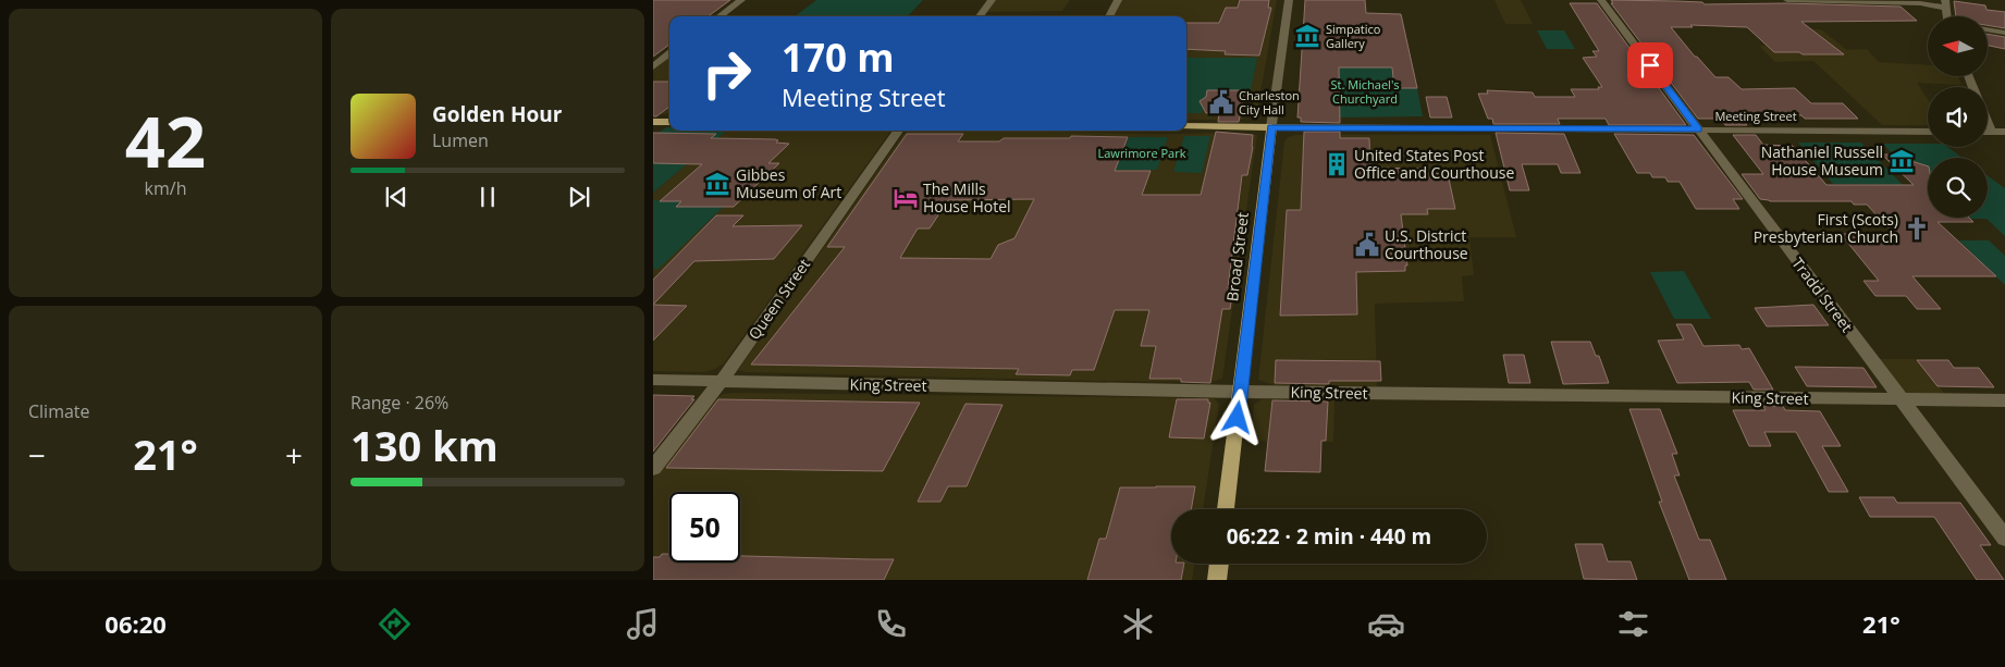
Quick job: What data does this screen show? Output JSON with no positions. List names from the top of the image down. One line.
{"streets":{"main road":["Meeting Street","Broad Street"],"street":["Tradd Street","Queen Street","King Street"]},"crossings":[["Meeting Street","Broad Street"],["Meeting Street","Tradd Street"],["Broad Street","King Street"],["Tradd Street","King Street"],["Queen Street","King Street"]],"parks":["St. Michael's Churchyard","Lawrimore Park"],"places":{"museum":["Simpatico Gallery","Nathaniel Russell House Museum","Gibbes Museum of Art"],"public building":["Charleston City Hall","U.S. District Courthouse"],"building":["United States Post Office and Courthouse"],"hotel":["The Mills House Hotel"],"church":["First (Scots) Presbyterian Church"]},"north":"left","page":{"tile":[["42","km/h"],"Climate",["Range · 26%","130 km"]],"turn":["170 m","Meeting Street"],"song":["Golden Hour","Lumen"],"heat":["−","21°","+"],"limit":"50","trip":"06:22 · 2 min · 440 m","tabs":["06:20","21°"]}}
